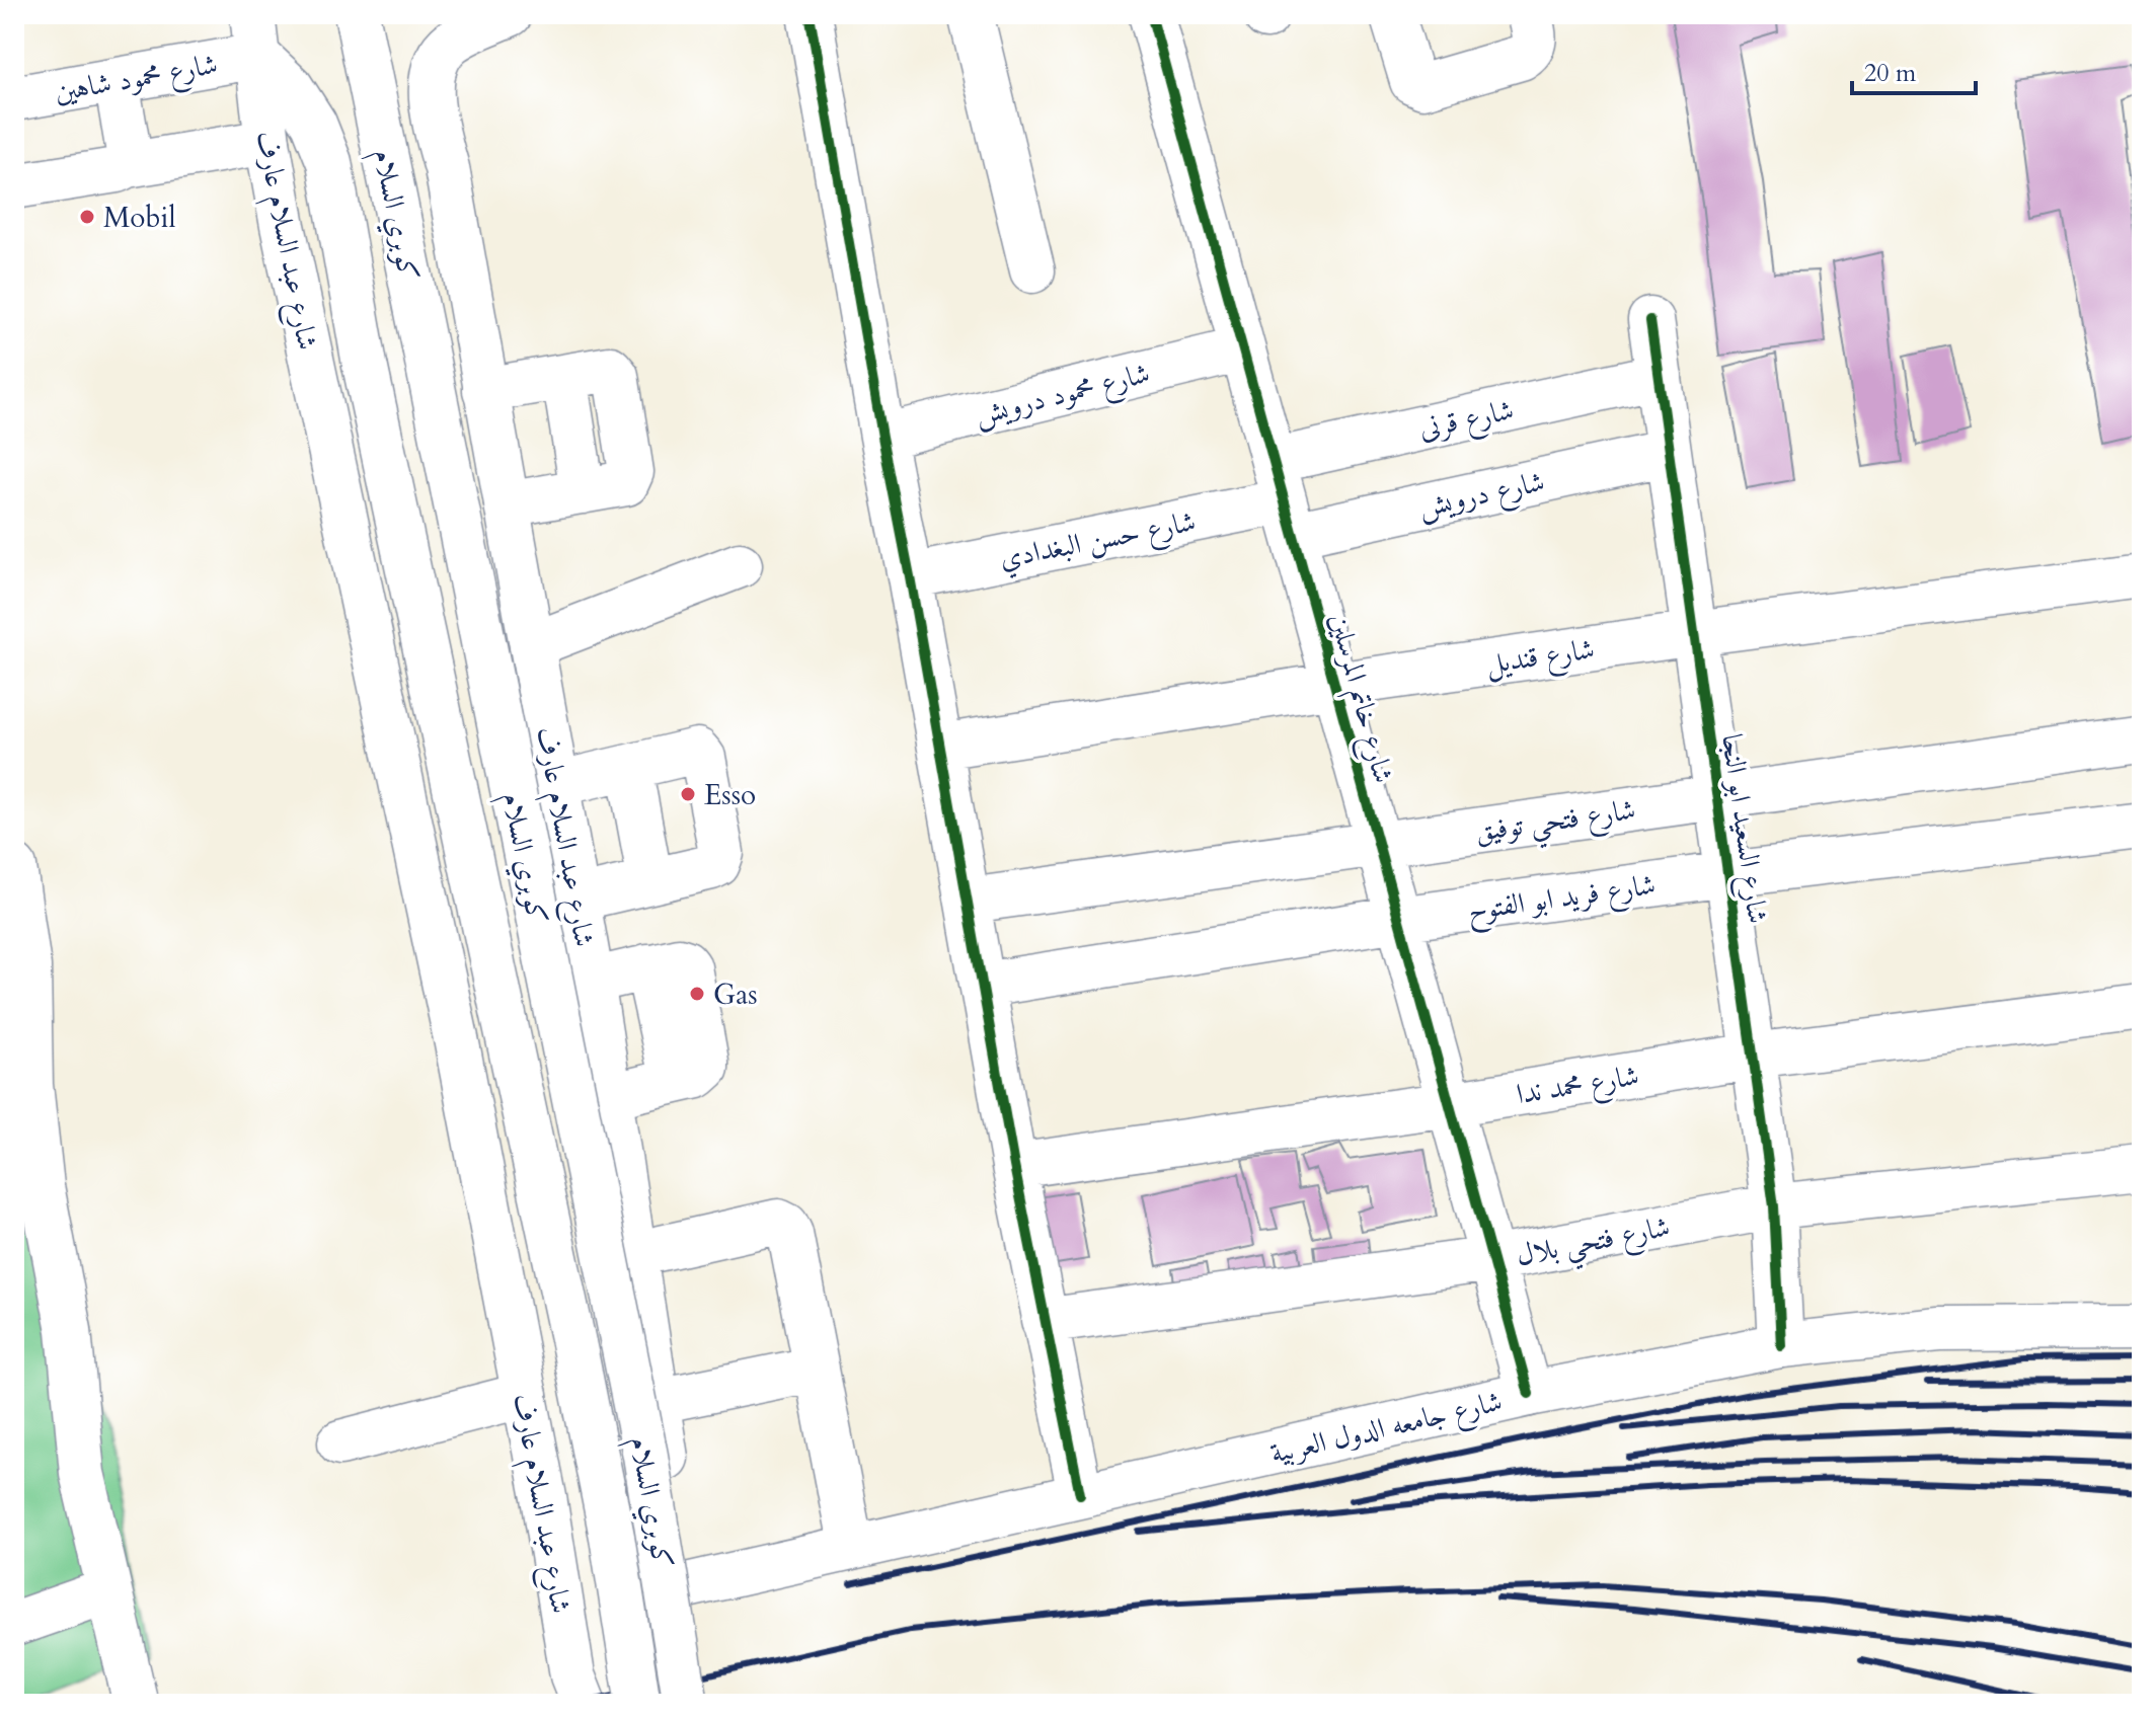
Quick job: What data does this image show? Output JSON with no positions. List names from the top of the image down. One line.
{"streets":{"street":["شارع محمود شاهين","كوبري السلام","شارع عبد السلام عارف","شارع محمود درويش","شارع قرنى","شارع درويش","شارع حسن البغدادي","شارع قنديل","شارع خاتم المرسلين","شارع فتحي توفيق","شارع السعيد ابو النجا","شارع فريد ابو الفتوح","شارع محمد ندا","شارع فتحي بلال","شارع جامعه الدول العربية"]},"crossings":[["شارع محمود شاهين","كوبري السلام"],["شارع محمود شاهين","شارع عبد السلام عارف"],["كوبري السلام","شارع عبد السلام عارف"],["شارع عبد السلام عارف","شارع جامعه الدول العربية"],["شارع محمود درويش","شارع خاتم المرسلين"],["شارع قرنى","شارع درويش"],["شارع قرنى","شارع حسن البغدادي"],["شارع قرنى","شارع خاتم المرسلين"],["شارع قرنى","شارع السعيد ابو النجا"],["شارع درويش","شارع حسن البغدادي"],["شارع درويش","شارع خاتم المرسلين"],["شارع درويش","شارع السعيد ابو النجا"],["شارع حسن البغدادي","شارع خاتم المرسلين"],["شارع قنديل","شارع خاتم المرسلين"],["شارع قنديل","شارع السعيد ابو النجا"],["شارع خاتم المرسلين","شارع فتحي توفيق"],["شارع خاتم المرسلين","شارع فريد ابو الفتوح"],["شارع خاتم المرسلين","شارع محمد ندا"],["شارع خاتم المرسلين","شارع فتحي بلال"],["شارع خاتم المرسلين","شارع جامعه الدول العربية"],["شارع فتحي توفيق","شارع السعيد ابو النجا"],["شارع السعيد ابو النجا","شارع فريد ابو الفتوح"],["شارع السعيد ابو النجا","شارع محمد ندا"],["شارع السعيد ابو النجا","شارع فتحي بلال"],["شارع السعيد ابو النجا","شارع جامعه الدول العربية"]],"places":["Mobil","Esso","Gas"],"scale_bar":"20 m"}
